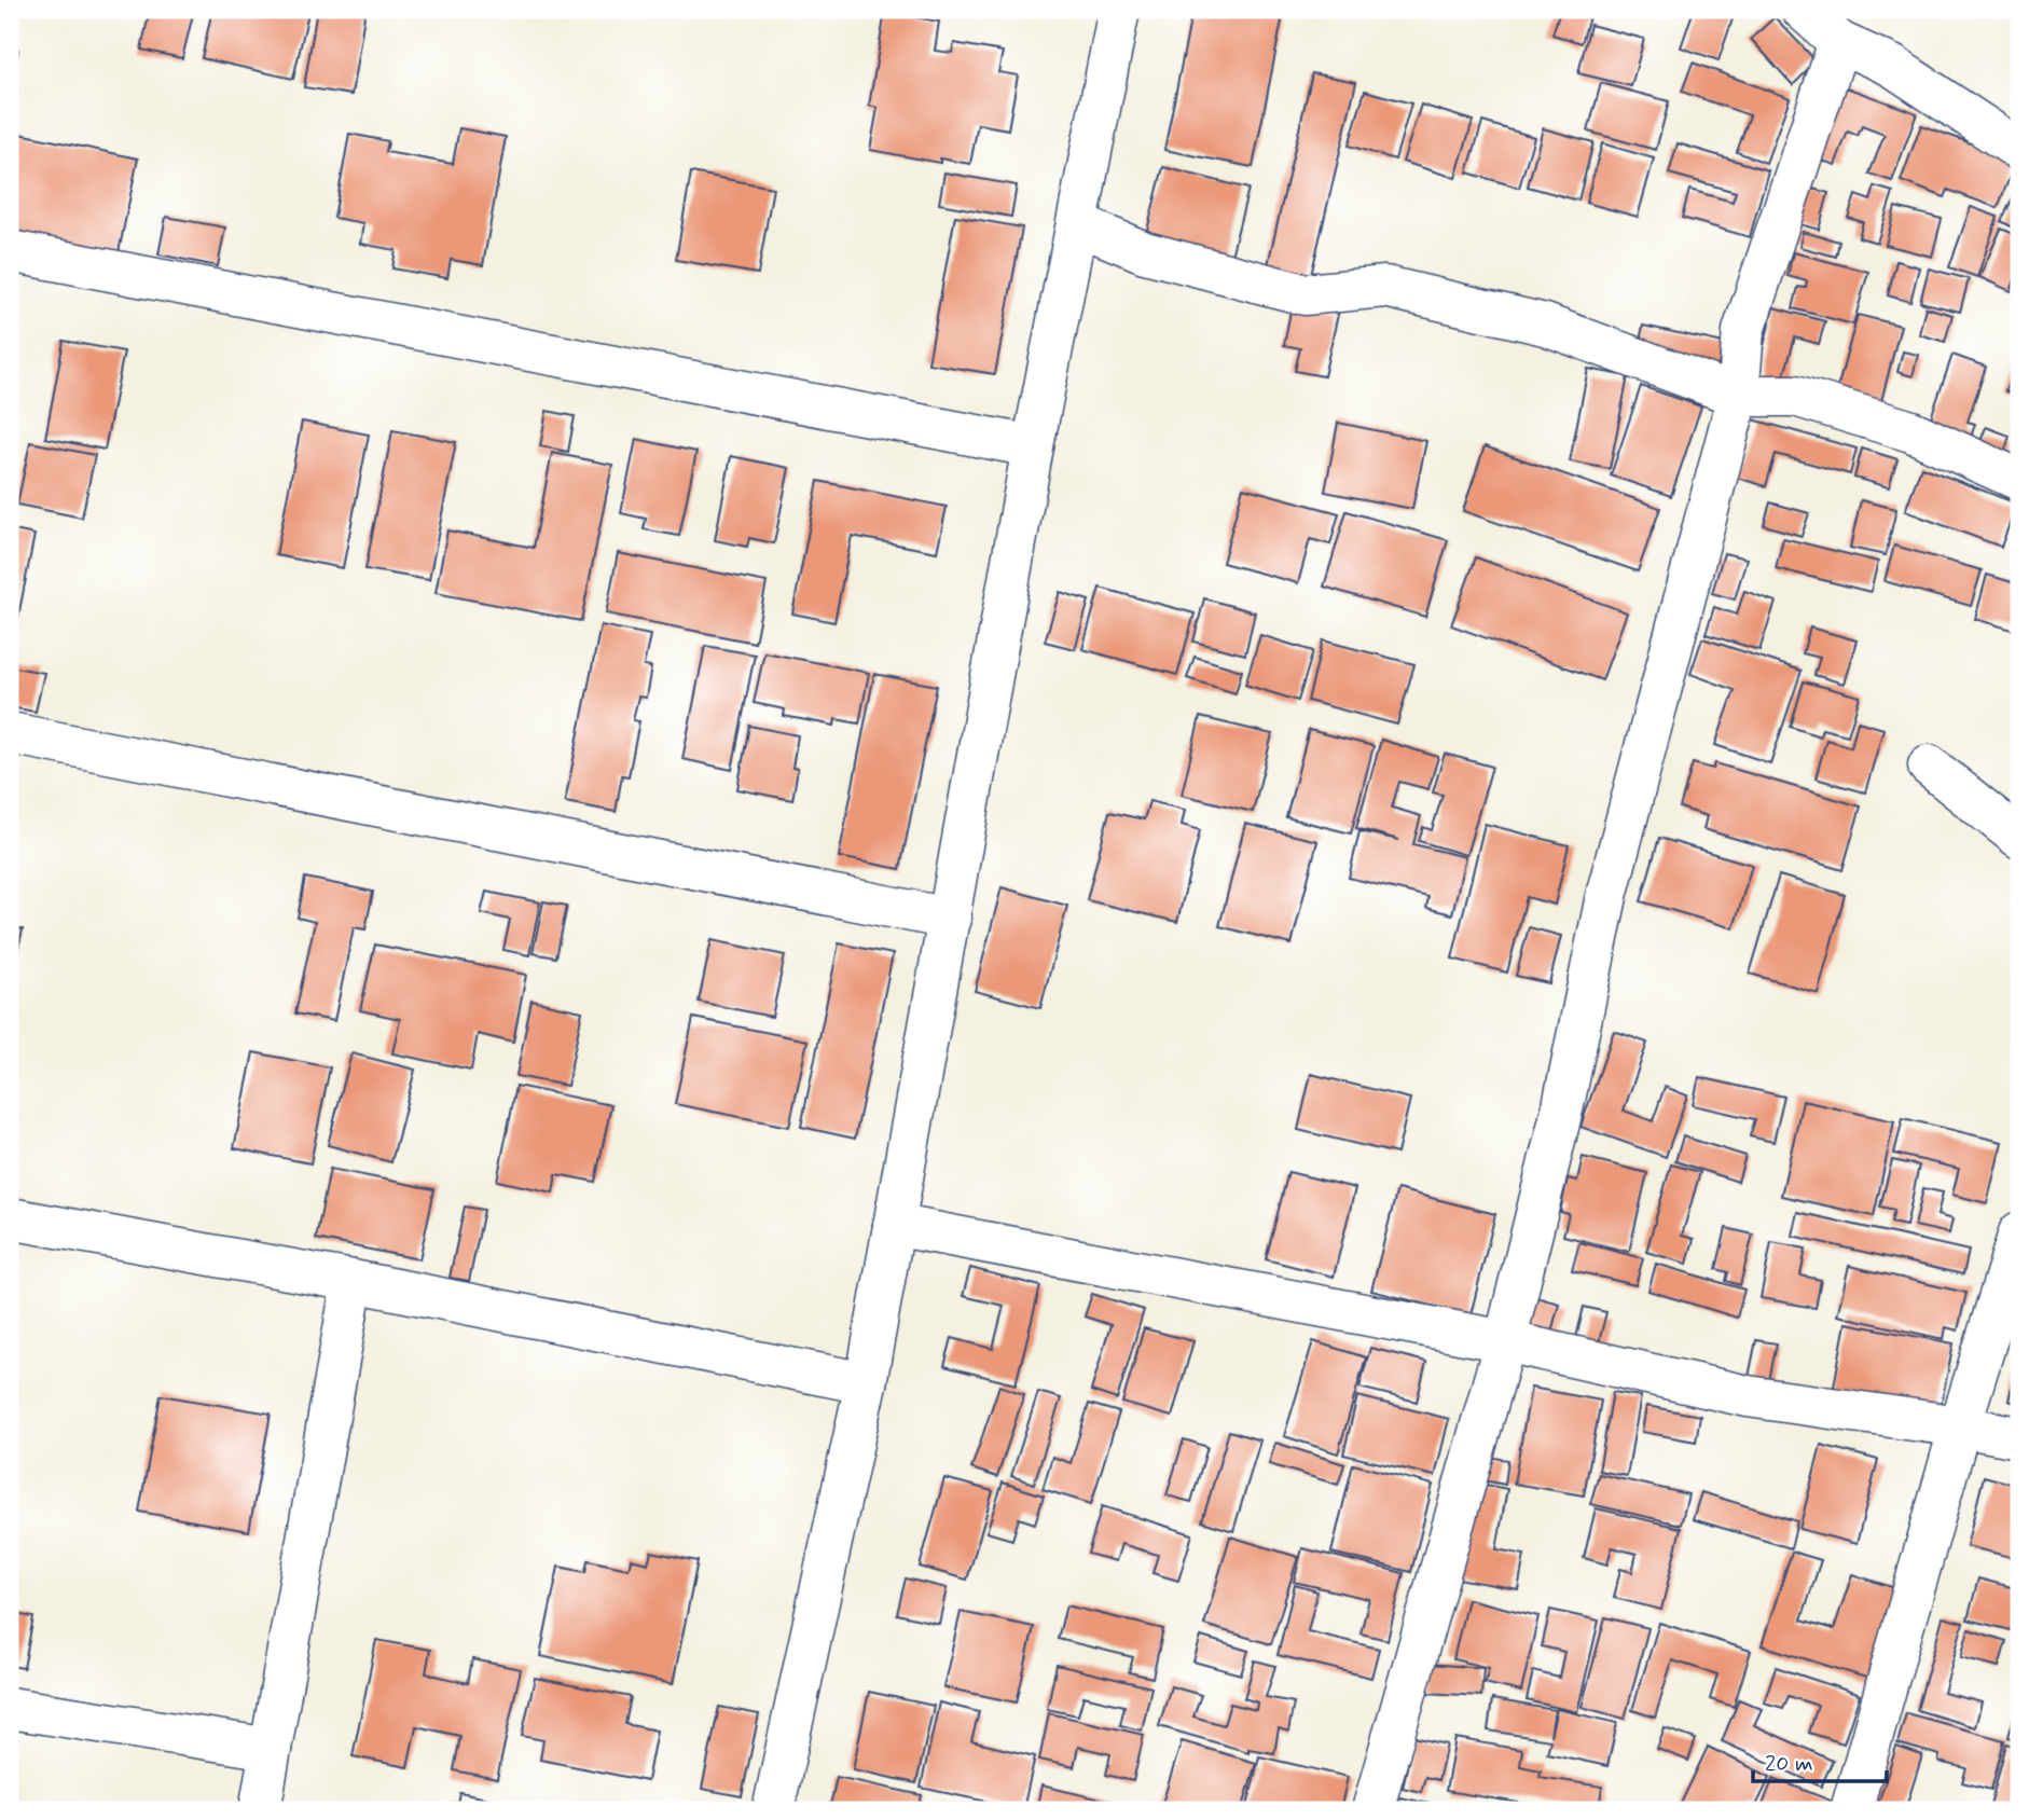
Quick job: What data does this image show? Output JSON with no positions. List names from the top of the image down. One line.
{"scale_bar":"20 m"}
